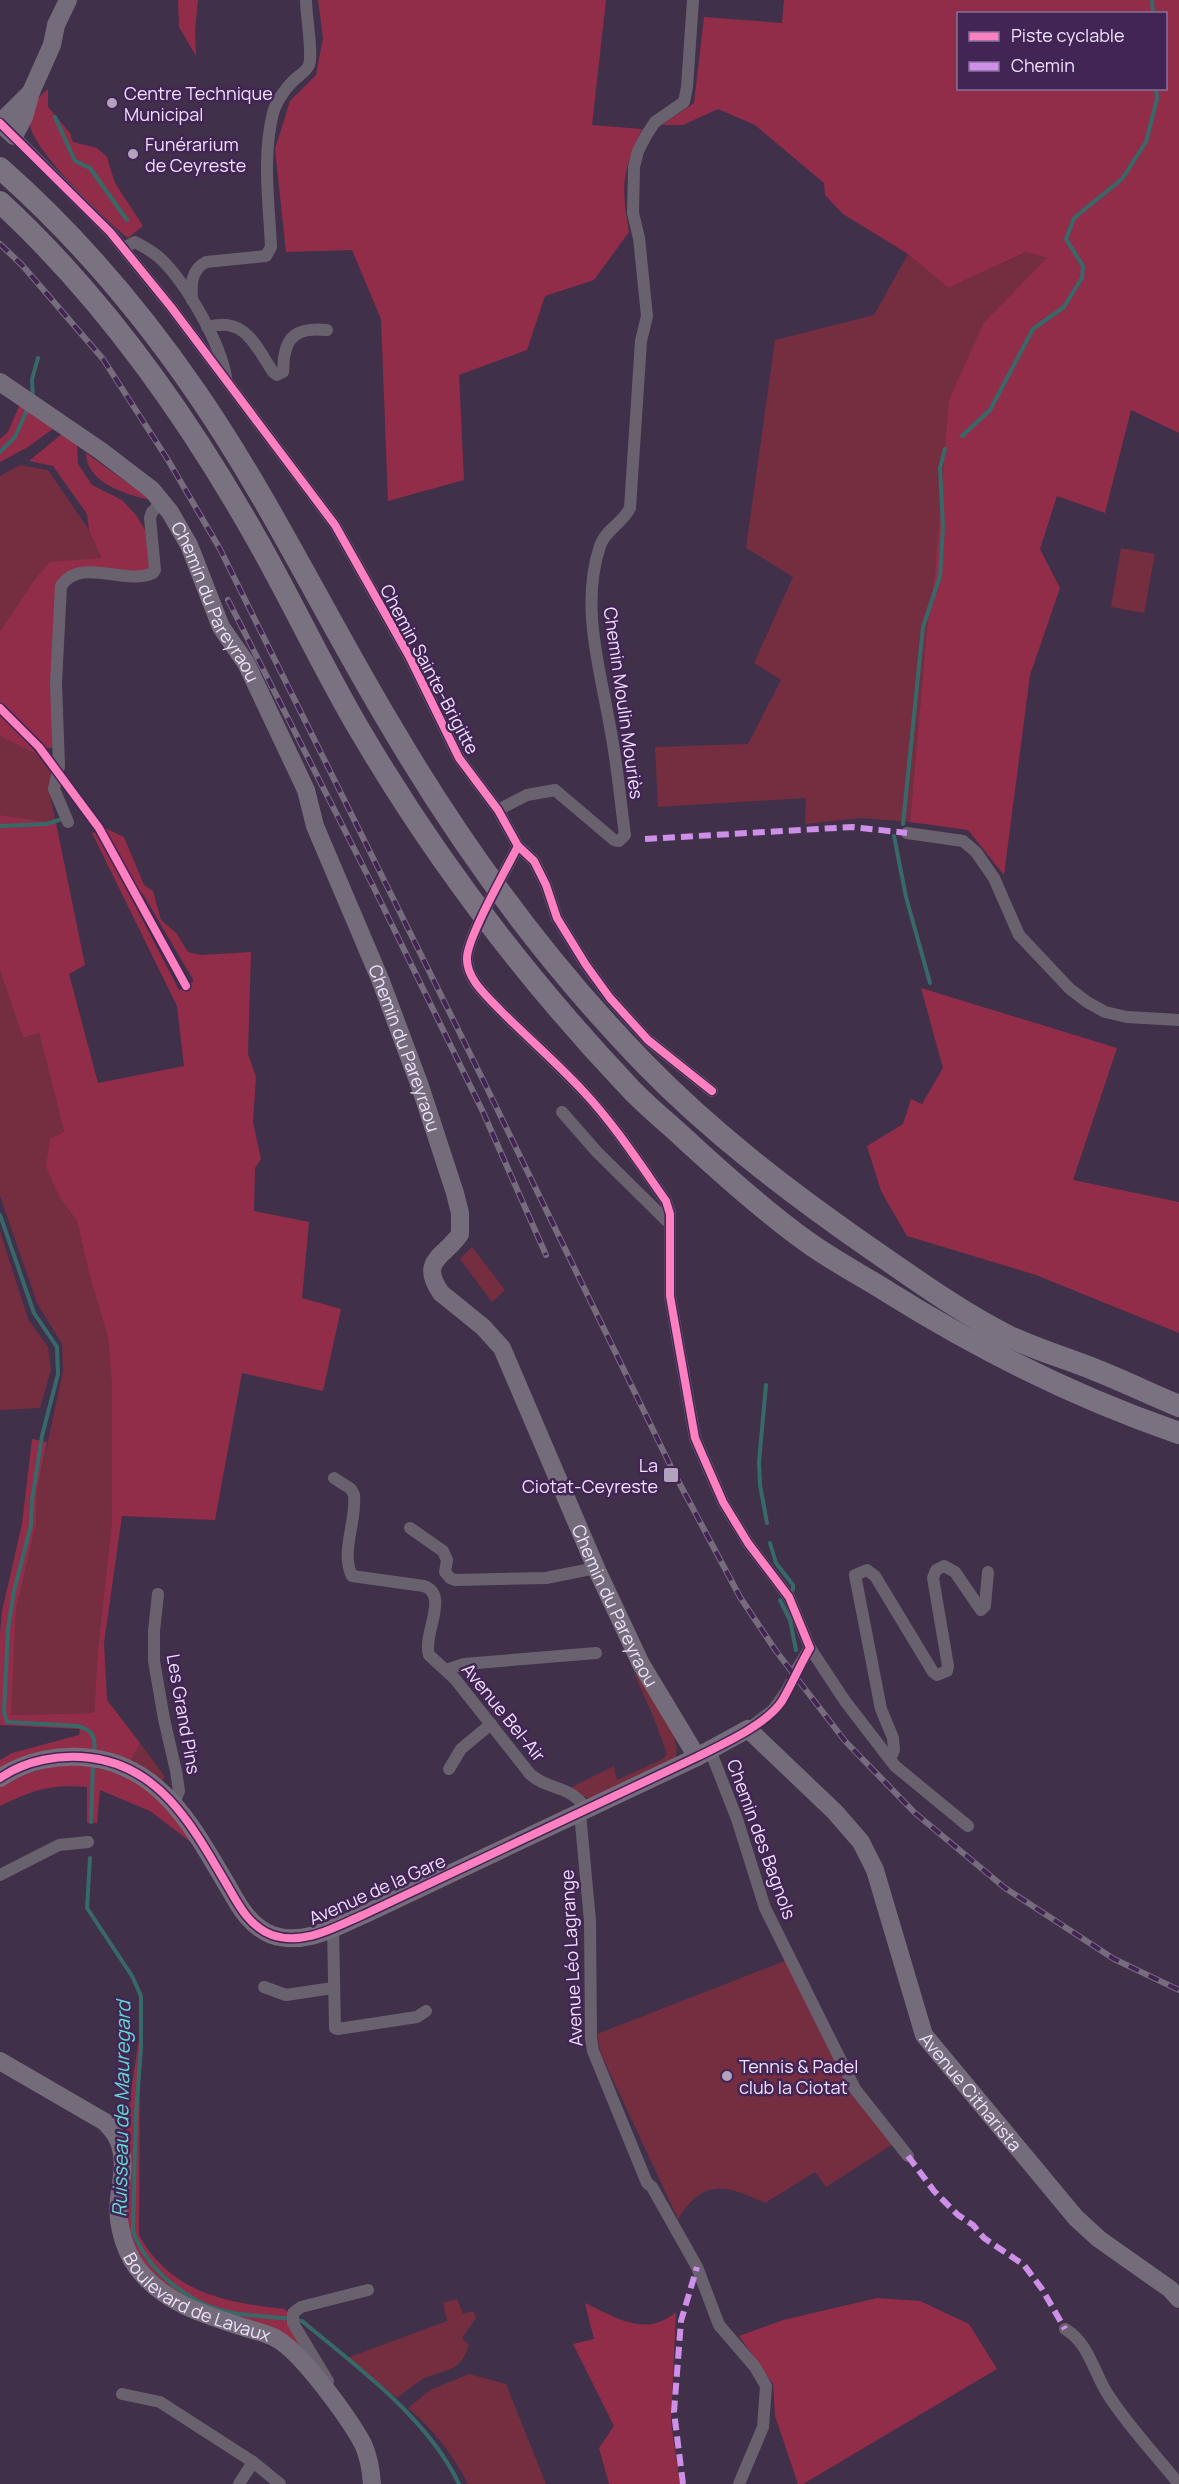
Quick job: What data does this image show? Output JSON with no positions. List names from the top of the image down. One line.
{"streets":{"street":["Chemin du Pareyraou","Chemin Sainte-Brigitte","Chemin Moulin Mouriès","Avenue Bel-Air","Les Grand Pins","Chemin des Bagnols","Avenue de la Gare","Avenue Léo Lagrange","Avenue Citharista","Boulevard de Lavaux"]},"crossings":[["Chemin du Pareyraou","Chemin des Bagnols"],["Chemin du Pareyraou","Avenue de la Gare"],["Chemin Sainte-Brigitte","Chemin Moulin Mouriès"],["Avenue Bel-Air","Avenue de la Gare"],["Avenue Bel-Air","Avenue Léo Lagrange"],["Les Grand Pins","Avenue de la Gare"],["Chemin des Bagnols","Avenue de la Gare"],["Avenue de la Gare","Avenue Léo Lagrange"],["Avenue de la Gare","Avenue Citharista"]],"water":["Ruisseau de Mauregard"],"places":{"other":["Centre Technique Municipal","Funérarium de Ceyreste","Tennis & Padel club la Ciotat"],"transit":["La Ciotat-Ceyreste"]},"legend":["Piste cyclable","Chemin"]}
